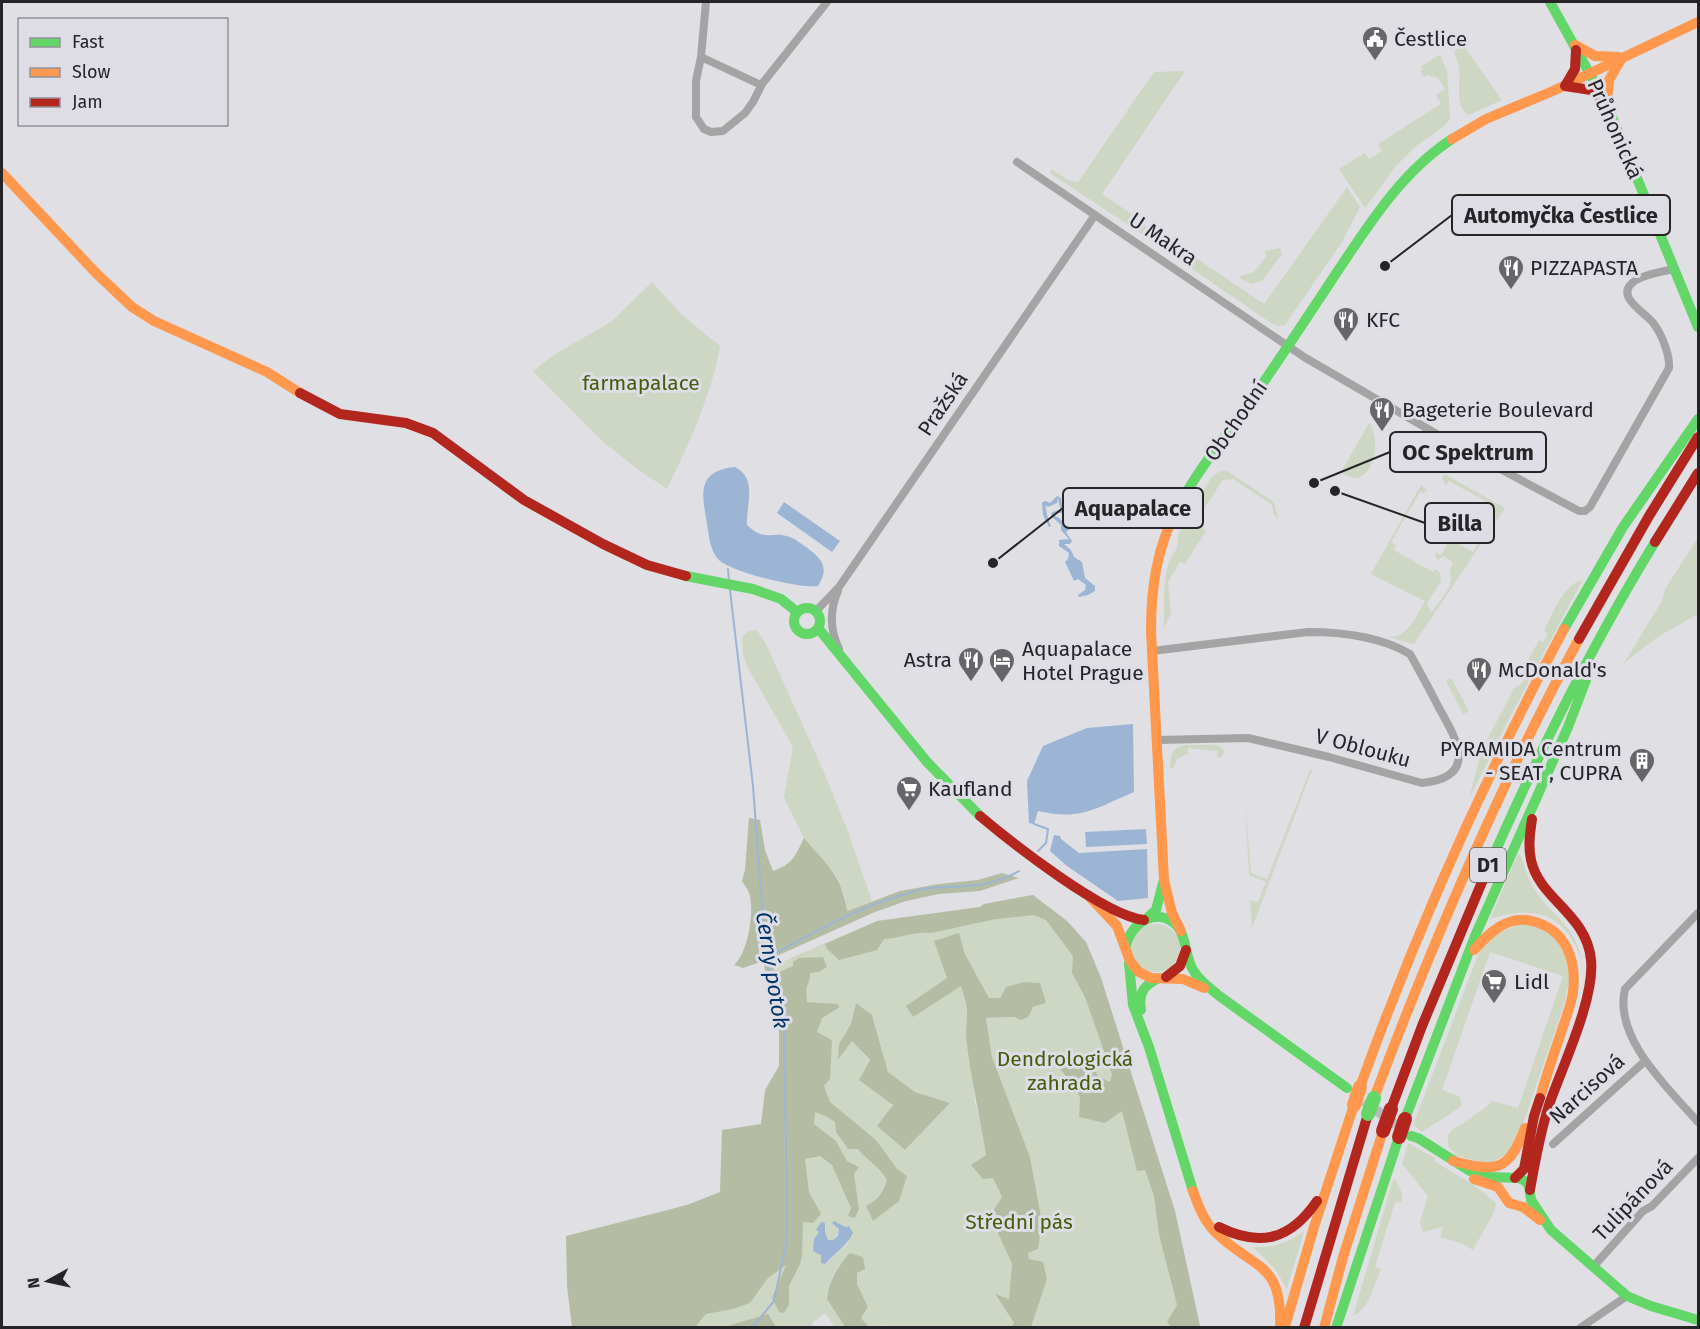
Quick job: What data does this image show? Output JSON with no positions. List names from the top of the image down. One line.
{"streets":{"main road":["Průhonická","Obchodní","D1"],"street":["U Makra","Pražská","V Oblouku","Narcisová","Tulipánová"]},"crossings":[["Průhonická","U Makra"],["Průhonická","Obchodní"],["U Makra","Pražská"],["U Makra","Obchodní"],["Obchodní","V Oblouku"]],"water":["Černý potok"],"parks":["farmapalace","Dendrologická zahrada","Střední pás"],"places":{"public building":["Čestlice"],"other":["Automyčka Čestlice","OC Spektrum","Billa","Aquapalace"],"restaurant":["PIZZAPASTA","KFC","Bageterie Boulevard","Astra","McDonald's"],"hotel":["Aquapalace Hotel Prague"],"building":["PYRAMIDA Centrum - SEAT , CUPRA"],"supermarket":["Kaufland","Lidl"]},"legend":["Fast","Slow","Jam"],"north":"left"}
